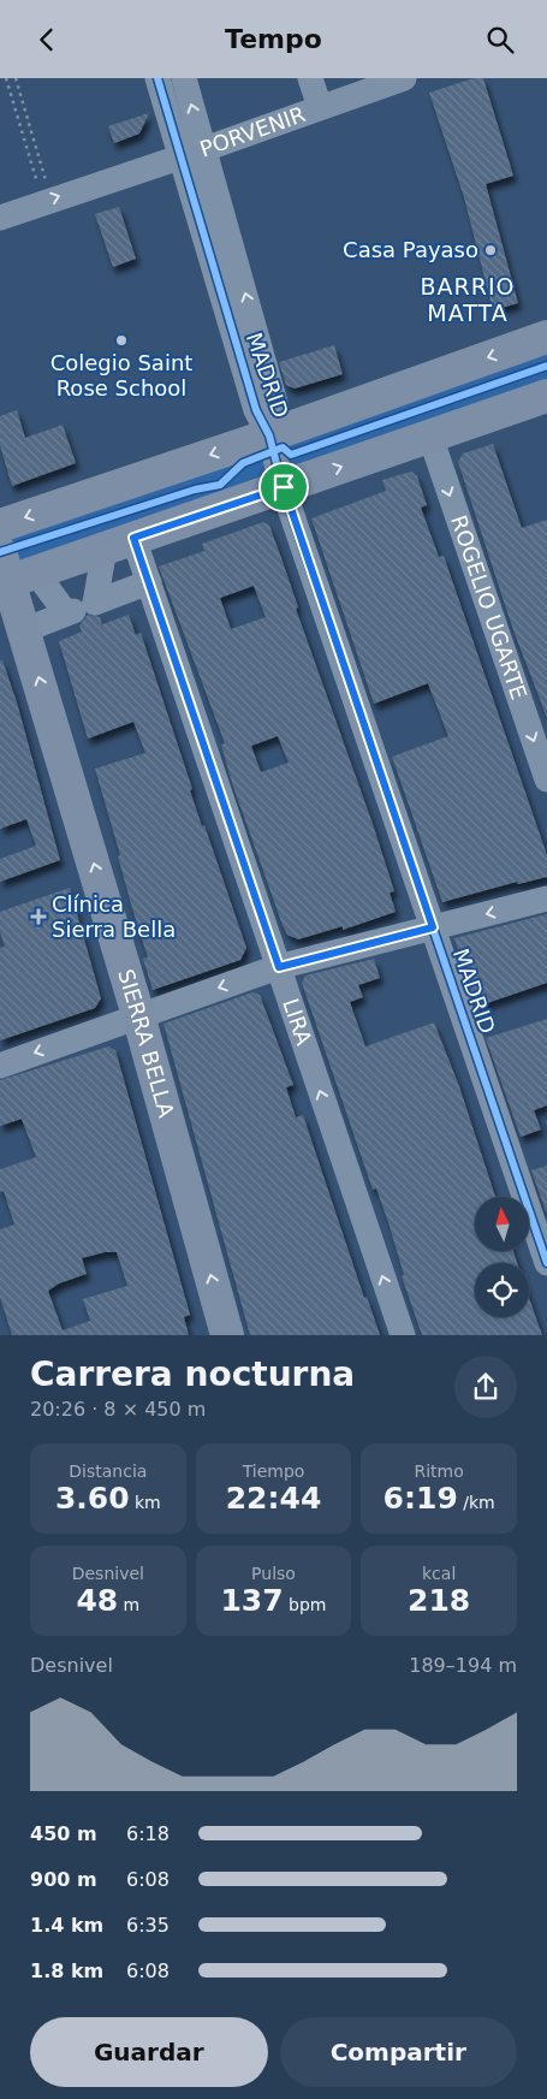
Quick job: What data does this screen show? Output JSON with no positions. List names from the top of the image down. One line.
{"streets":{"main road":["SIERRA BELLA"],"street":["PORVENIR","MADRID","ROGELIO UGARTE","LIRA"]},"crossings":[["PORVENIR","MADRID"]],"one_way":["PORVENIR","ROGELIO UGARTE","LIRA","SIERRA BELLA"],"districts":["BARRIO MATTA"],"places":{"other":["Casa Payaso","Colegio Saint Rose School"],"health":["Clínica Sierra Bella"]},"north":"top","page":{"header":"Tempo","heading":["Carrera nocturna","20:26 · 8 × 450 m"],"stats":[["Distancia","3.60 km"],["Tiempo","22:44"],["Ritmo","6:19 /km"],["Desnivel","48 m"],["Pulso","137 bpm"],["kcal","218"]],"chart":["Desnivel","189–194 m"],"list":[{"name":"450 m","note":"6:18"},{"name":"900 m","note":"6:08"},{"name":"1.4 km","note":"6:35"},{"name":"1.8 km","note":"6:08"}],"buttons":["Guardar","Compartir"]}}
